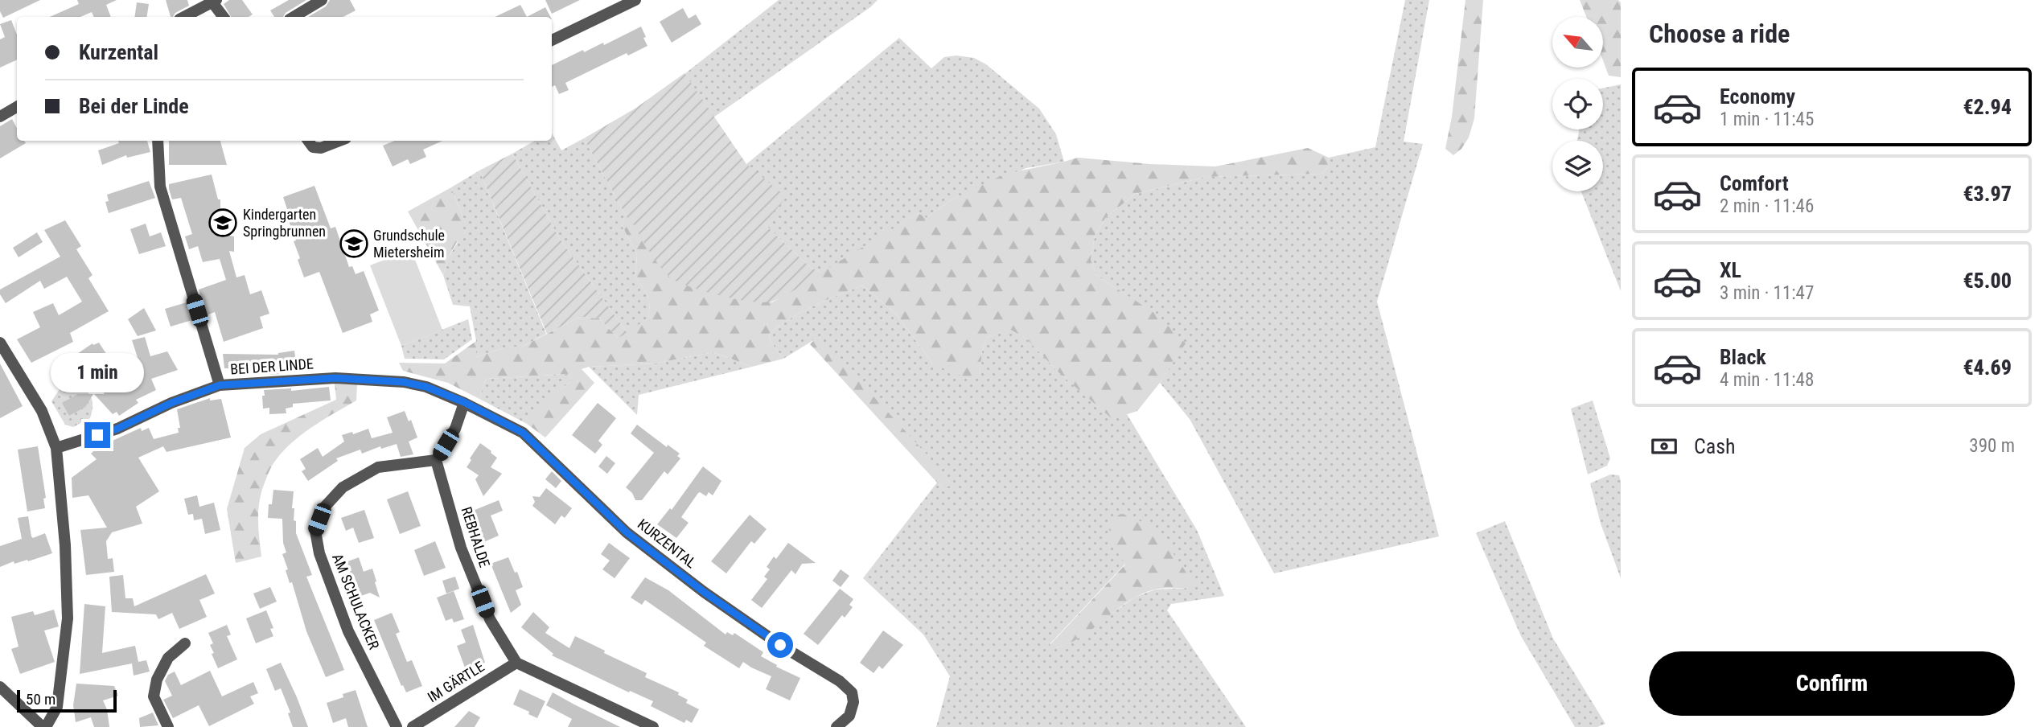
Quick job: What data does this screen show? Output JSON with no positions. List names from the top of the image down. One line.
{"streets":{"street":["BEI DER LINDE","REBHALDE","KURZENTAL","AM SCHULACKER","IM GÄRTLE"]},"crossings":[["BEI DER LINDE","KURZENTAL"],["REBHALDE","AM SCHULACKER"],["REBHALDE","IM GÄRTLE"]],"places":{"school or university":["Kindergarten Springbrunnen","Grundschule Mietersheim"]},"scale_bar":"50 m","north":"top left","page":{"heading":"Choose a ride","banner":["Kurzental","Bei der Linde"],"list":[{"name":"Economy","note":"1 min · 11:45","value":"€2.94"},{"name":"Comfort","note":"2 min · 11:46","value":"€3.97"},{"name":"XL","note":"3 min · 11:47","value":"€5.00"},{"name":"Black","note":"4 min · 11:48","value":"€4.69"}],"bubble":"1 min","pay":["Cash","390 m"],"buttons":"Confirm","scale":"50 m"}}
